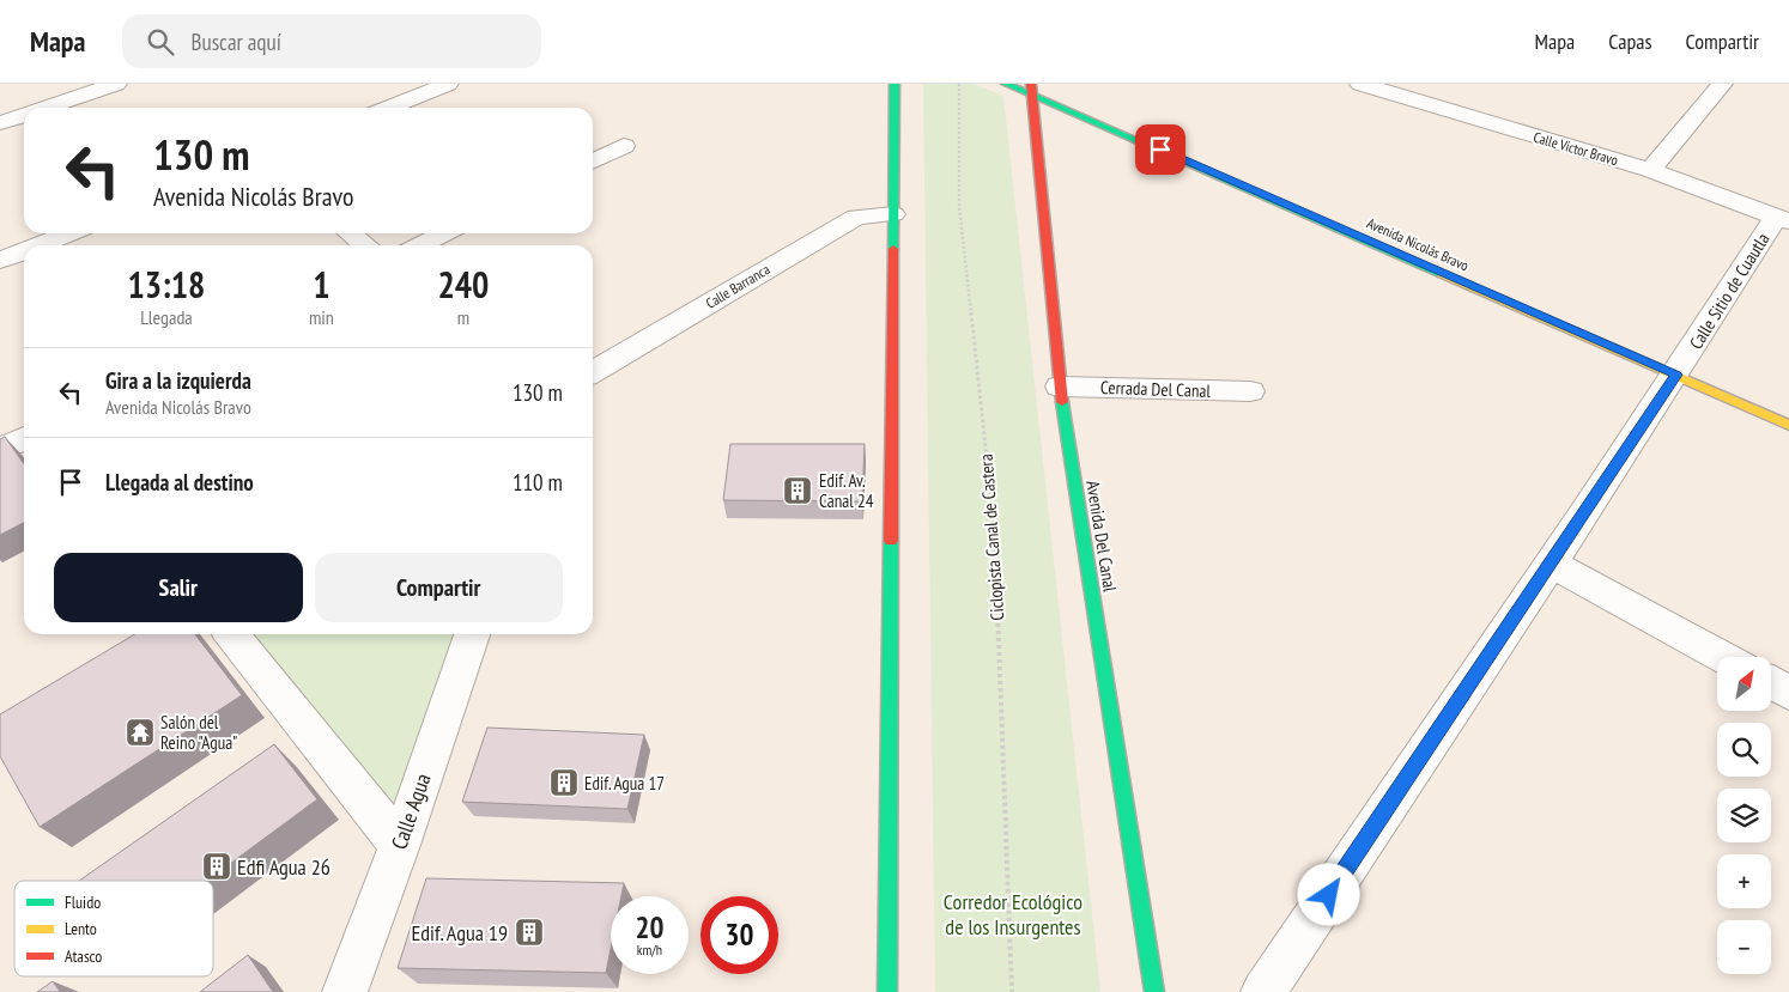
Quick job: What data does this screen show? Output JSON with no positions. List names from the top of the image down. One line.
{"streets":{"main road":["Avenida Nicolás Bravo","Avenida Del Canal"],"street":["Calle Víctor Bravo","Calle Barranca","Calle Sitio de Cuautla","Cerrada Del Canal","Calle Agua"],"path":["Ciclopista Canal de Castera"]},"crossings":[["Calle Víctor Bravo","Calle Sitio de Cuautla"],["Avenida Nicolás Bravo","Calle Sitio de Cuautla"],["Avenida Nicolás Bravo","Avenida Del Canal"],["Cerrada Del Canal","Avenida Del Canal"]],"parks":["Corredor Ecológico de los Insurgentes"],"places":{"building":["Edif. Av. Canal 24","Edif. Agua 17","Edfi Agua 26","Edif. Agua 19"],"temple":["Salón del Reino \"Agua\""]},"legend":["Fluido","Lento","Atasco"],"north":"top right","page":{"header":"Mapa","search":"Buscar aquí","nav":["Mapa","Capas","Compartir"],"turn":["130 m","Avenida Nicolás Bravo"],"eta":["13:18","Llegada","1","min","240","m"],"list":[{"name":"Gira a la izquierda","note":"Avenida Nicolás Bravo","value":"130 m"},{"name":"Llegada al destino","value":"110 m"}],"buttons":["Salir","Compartir"],"map_buttons":["+","−"],"speed":"20 km/h","limit":"30"}}
